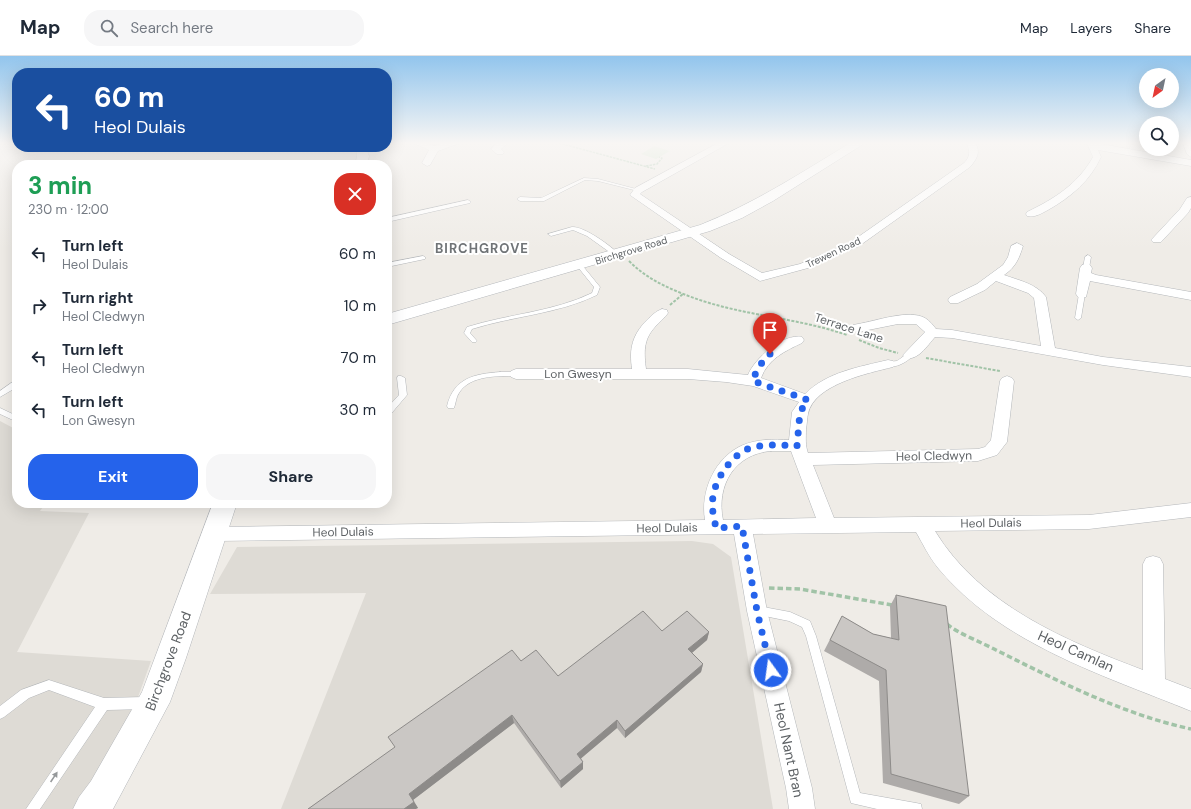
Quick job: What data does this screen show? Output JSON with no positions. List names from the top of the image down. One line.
{"streets":{"main road":["Birchgrove Road"],"street":["Trewen Road","Lon Gwesyn","Heol Cledwyn","Heol Dulais","Heol Camlan","Heol Nant Bran"],"path":["Terrace Lane"]},"crossings":[["Birchgrove Road","Trewen Road"],["Birchgrove Road","Terrace Lane"],["Birchgrove Road","Heol Dulais"],["Terrace Lane","Heol Cledwyn"],["Heol Cledwyn","Heol Dulais"],["Heol Dulais","Heol Camlan"],["Heol Dulais","Heol Nant Bran"]],"districts":["BIRCHGROVE"],"north":"bottom left","page":{"header":"Map","search":"Search here","nav":["Map","Layers","Share"],"turn":["60 m","Heol Dulais"],"heading":["3 min","230 m · 12:00"],"list":[{"name":"Turn left","note":"Heol Dulais","value":"60 m"},{"name":"Turn right","note":"Heol Cledwyn","value":"10 m"},{"name":"Turn left","note":"Heol Cledwyn","value":"70 m"},{"name":"Turn left","note":"Lon Gwesyn","value":"30 m"}],"buttons":["Exit","Share"]}}
